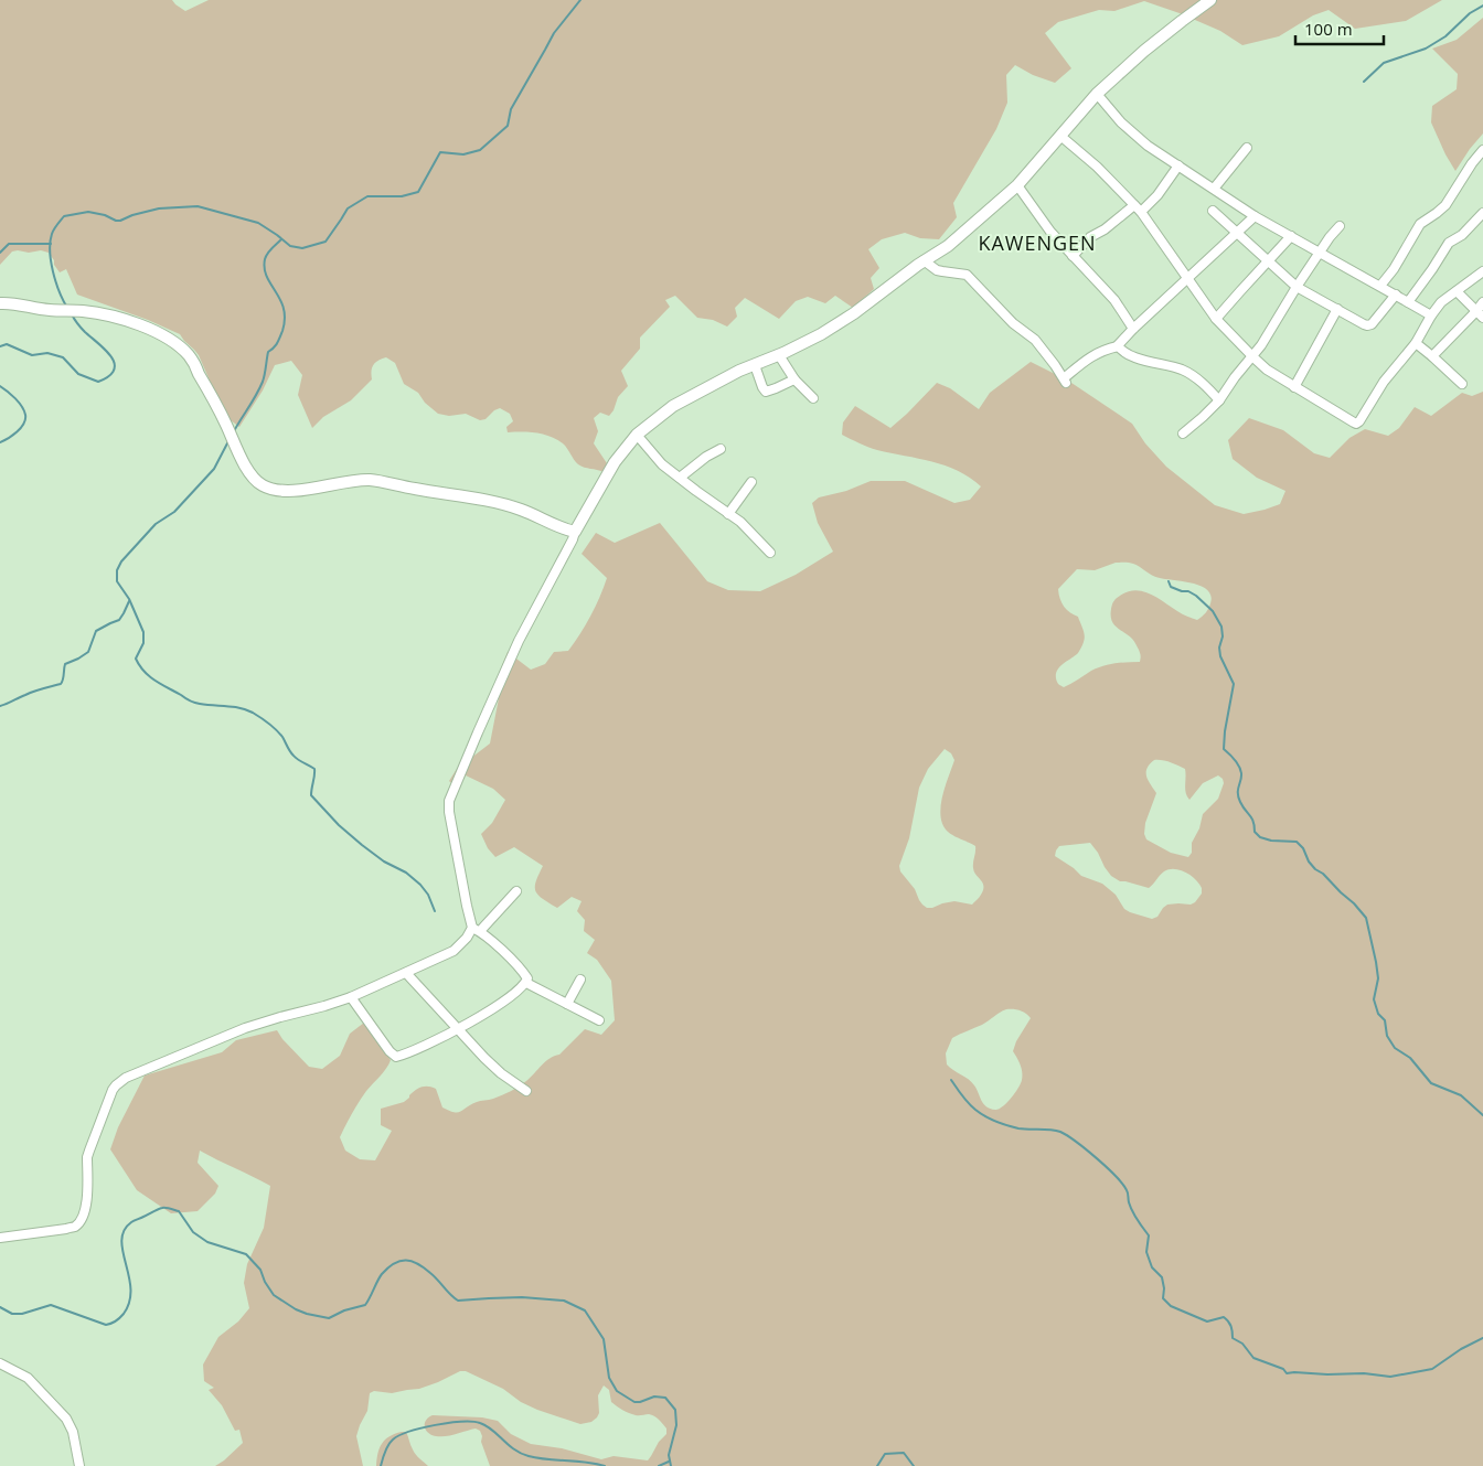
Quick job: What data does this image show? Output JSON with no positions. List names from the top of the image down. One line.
{"districts":["KAWENGEN"],"scale_bar":"100 m"}
